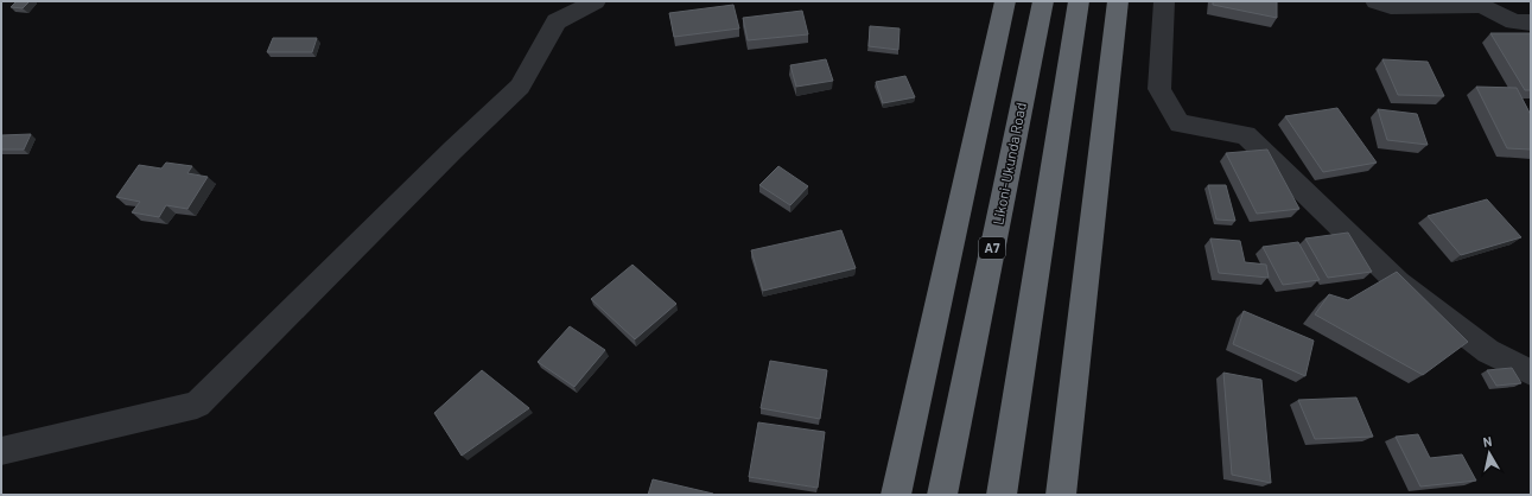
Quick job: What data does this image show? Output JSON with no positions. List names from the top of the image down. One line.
{"streets":{"highway":["Likoni-Ukunda Road","A7"]},"north":"top"}
